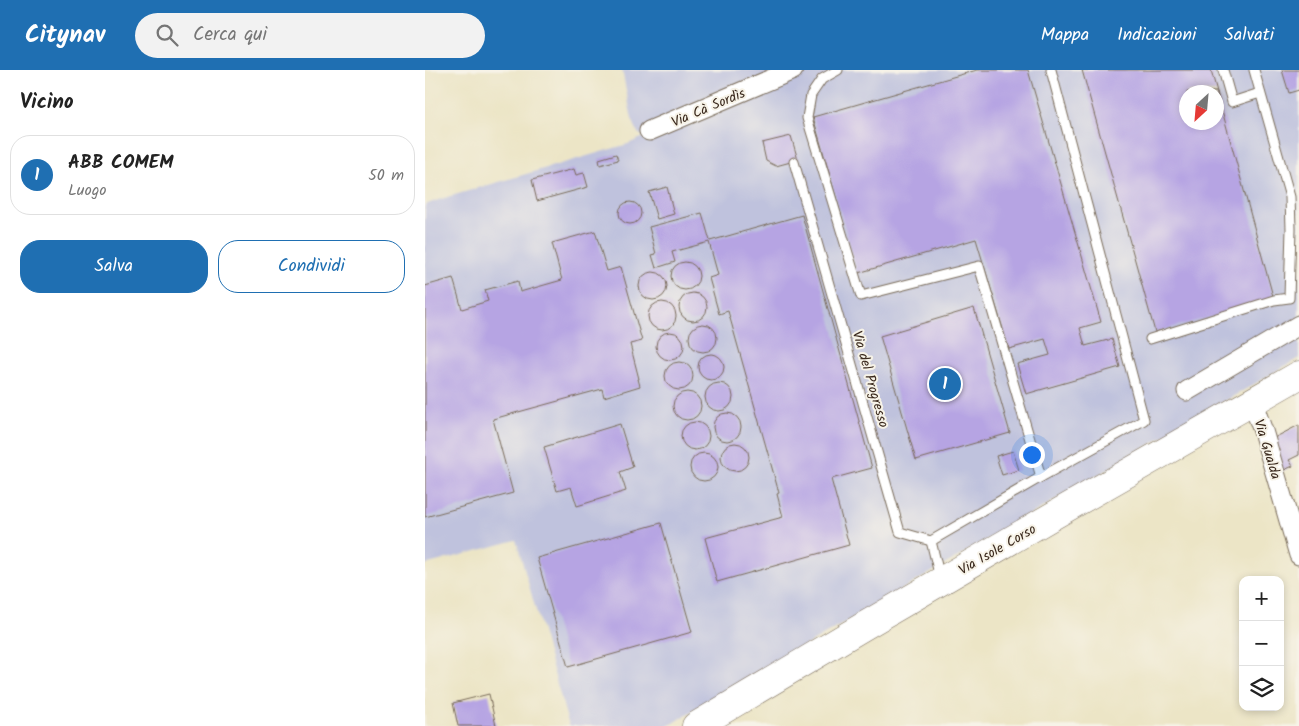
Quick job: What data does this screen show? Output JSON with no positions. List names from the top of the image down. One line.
{"streets":{"main road":["Via Isole Corso"],"street":["Via Cà Sordìs","Via Gualda"],"lane":["Via del Progresso"]},"crossings":[["Via Gualda","Via Isole Corso"]],"north":"bottom left","page":{"header":"Citynav","search":"Cerca qui","nav":["Mappa","Indicazioni","Salvati"],"heading":"Vicino","list":[{"mark":"1","name":"ABB COMEM","note":"Luogo","value":"50 m"}],"buttons":["Salva","Condividi"],"pins":"1","map_buttons":["+","−"]}}
